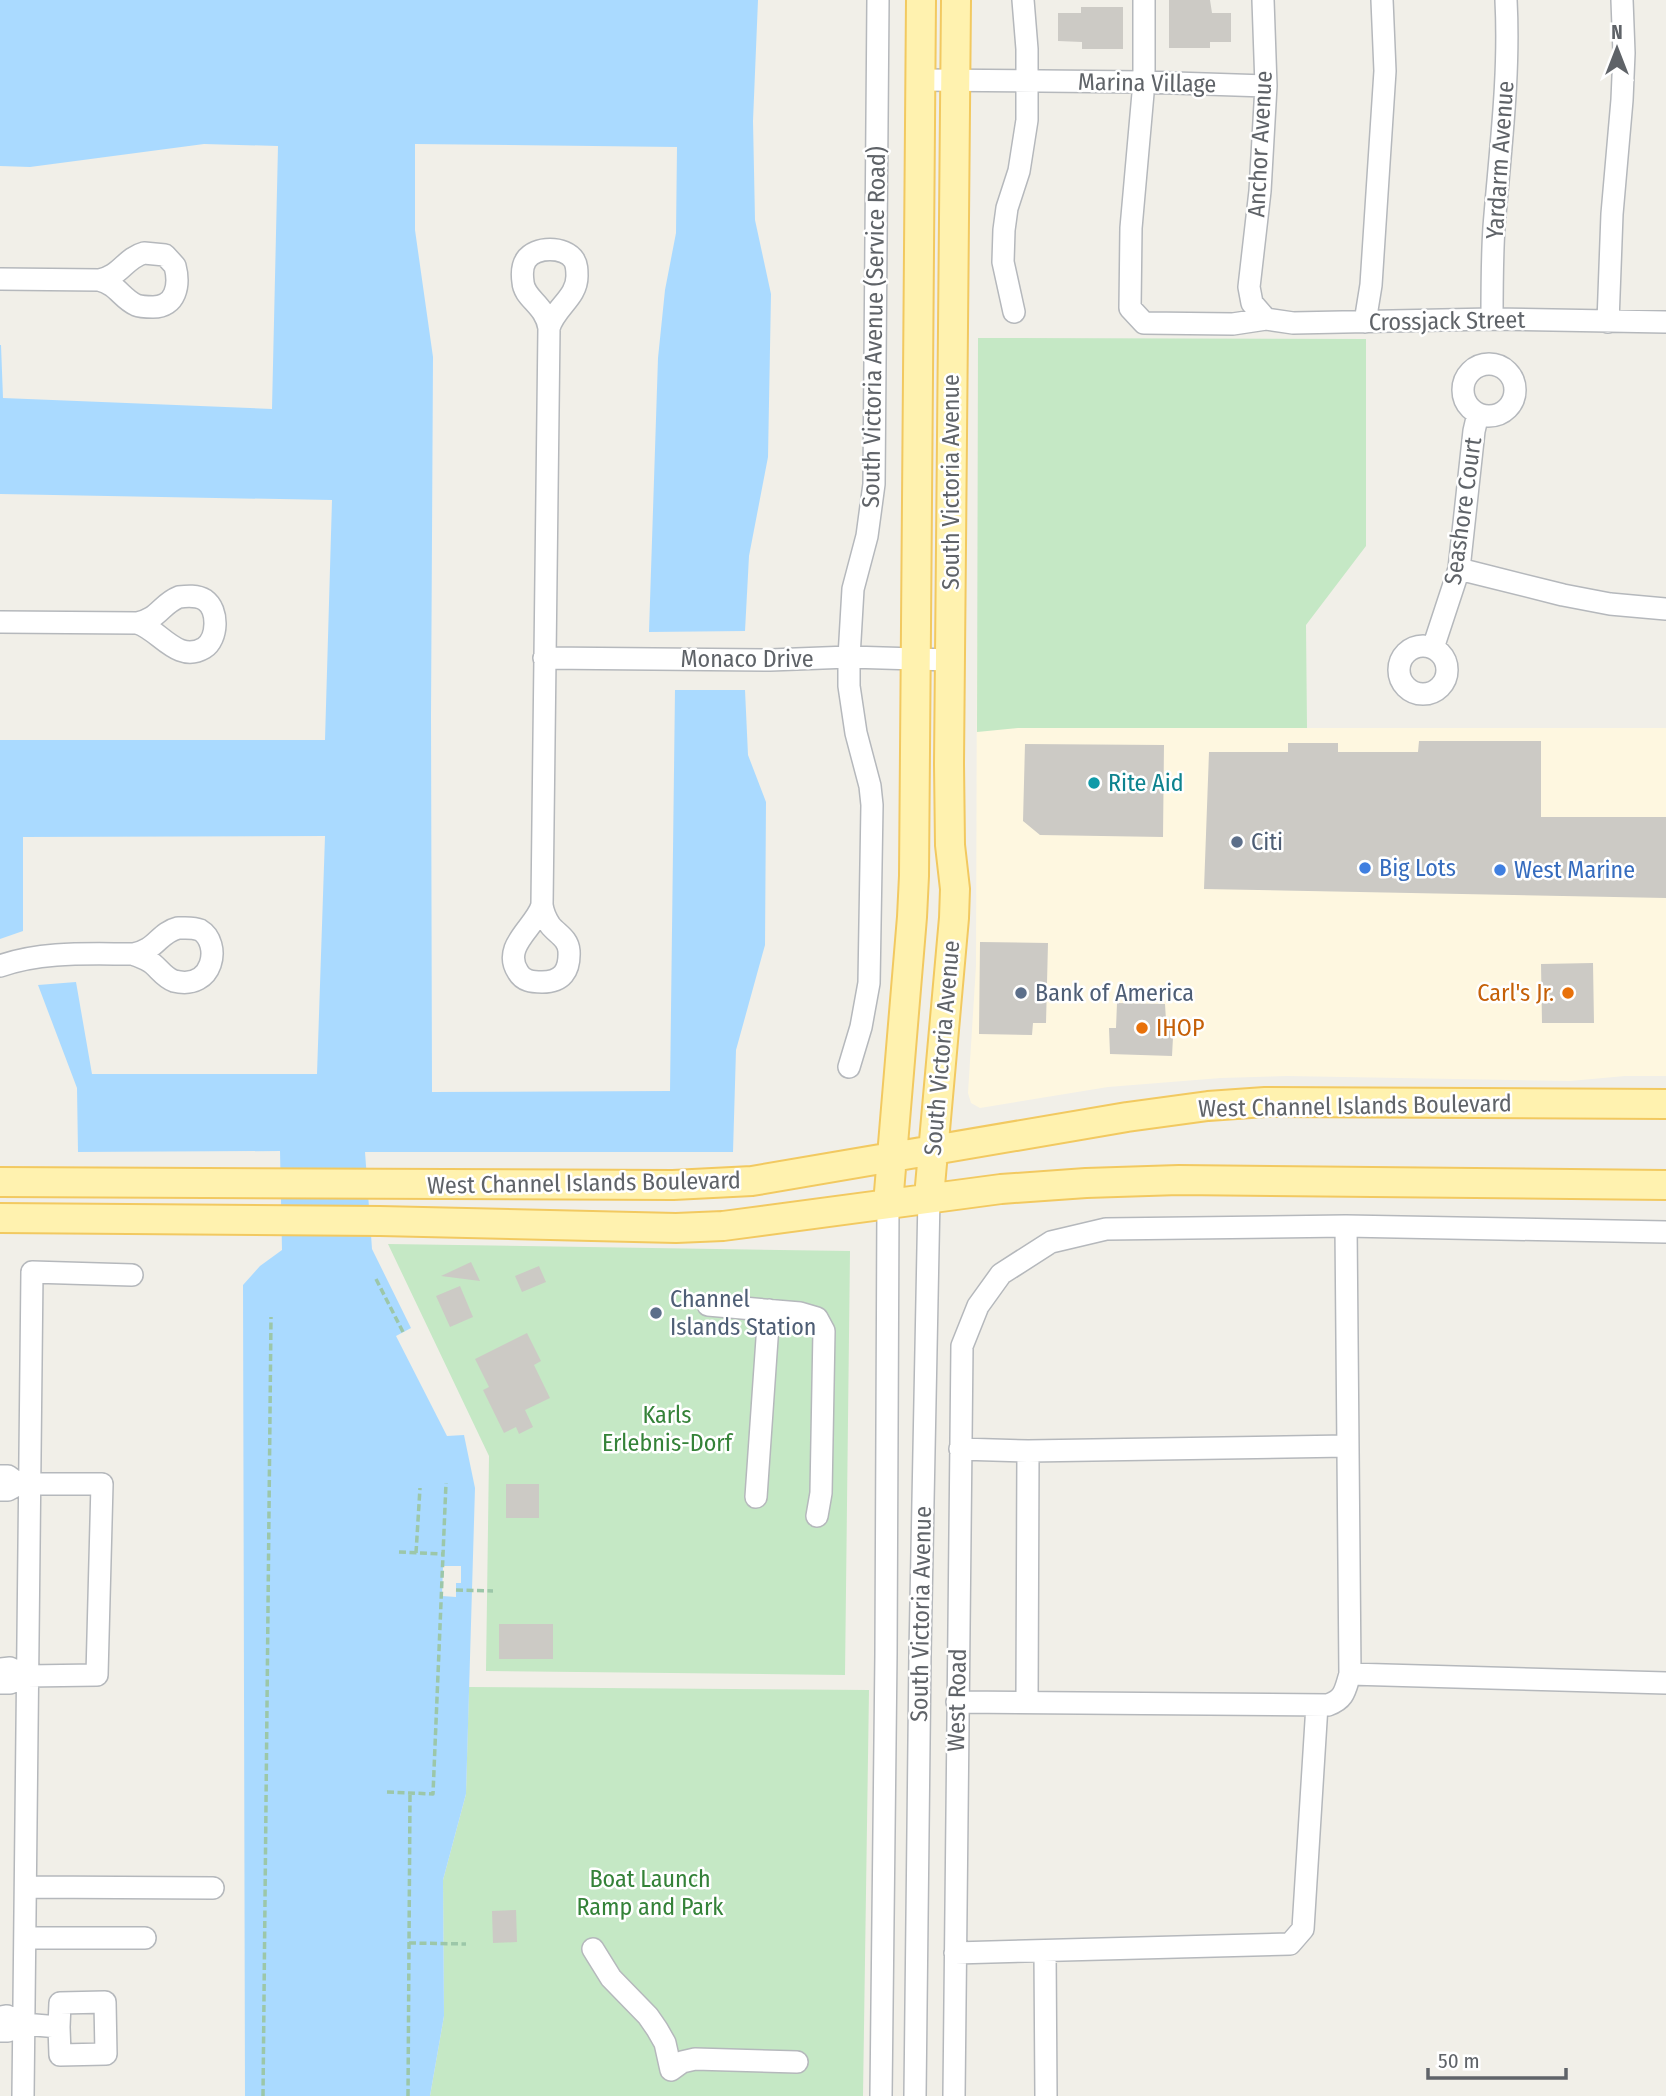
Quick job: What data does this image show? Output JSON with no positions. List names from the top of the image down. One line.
{"streets":{"main road":["South Victoria Avenue","West Channel Islands Boulevard"],"street":["Marina Village","Anchor Avenue","Yardarm Avenue","Crossjack Street","South Victoria Avenue (Service Road)","Seashore Court","Monaco Drive","West Road"]},"crossings":[["Marina Village","Anchor Avenue"],["Marina Village","Crossjack Street"],["Marina Village","South Victoria Avenue"],["Anchor Avenue","Crossjack Street"],["Yardarm Avenue","Crossjack Street"],["South Victoria Avenue (Service Road)","Monaco Drive"],["South Victoria Avenue","Monaco Drive"],["South Victoria Avenue","West Channel Islands Boulevard"]],"parks":["Karls Erlebnis-Dorf","Boat Launch Ramp and Park"],"places":["Rite Aid","Citi","Big Lots","West Marine","Bank of America","Carl's Jr.","IHOP","Channel Islands Station"],"scale_bar":"50 m","north":"top"}
